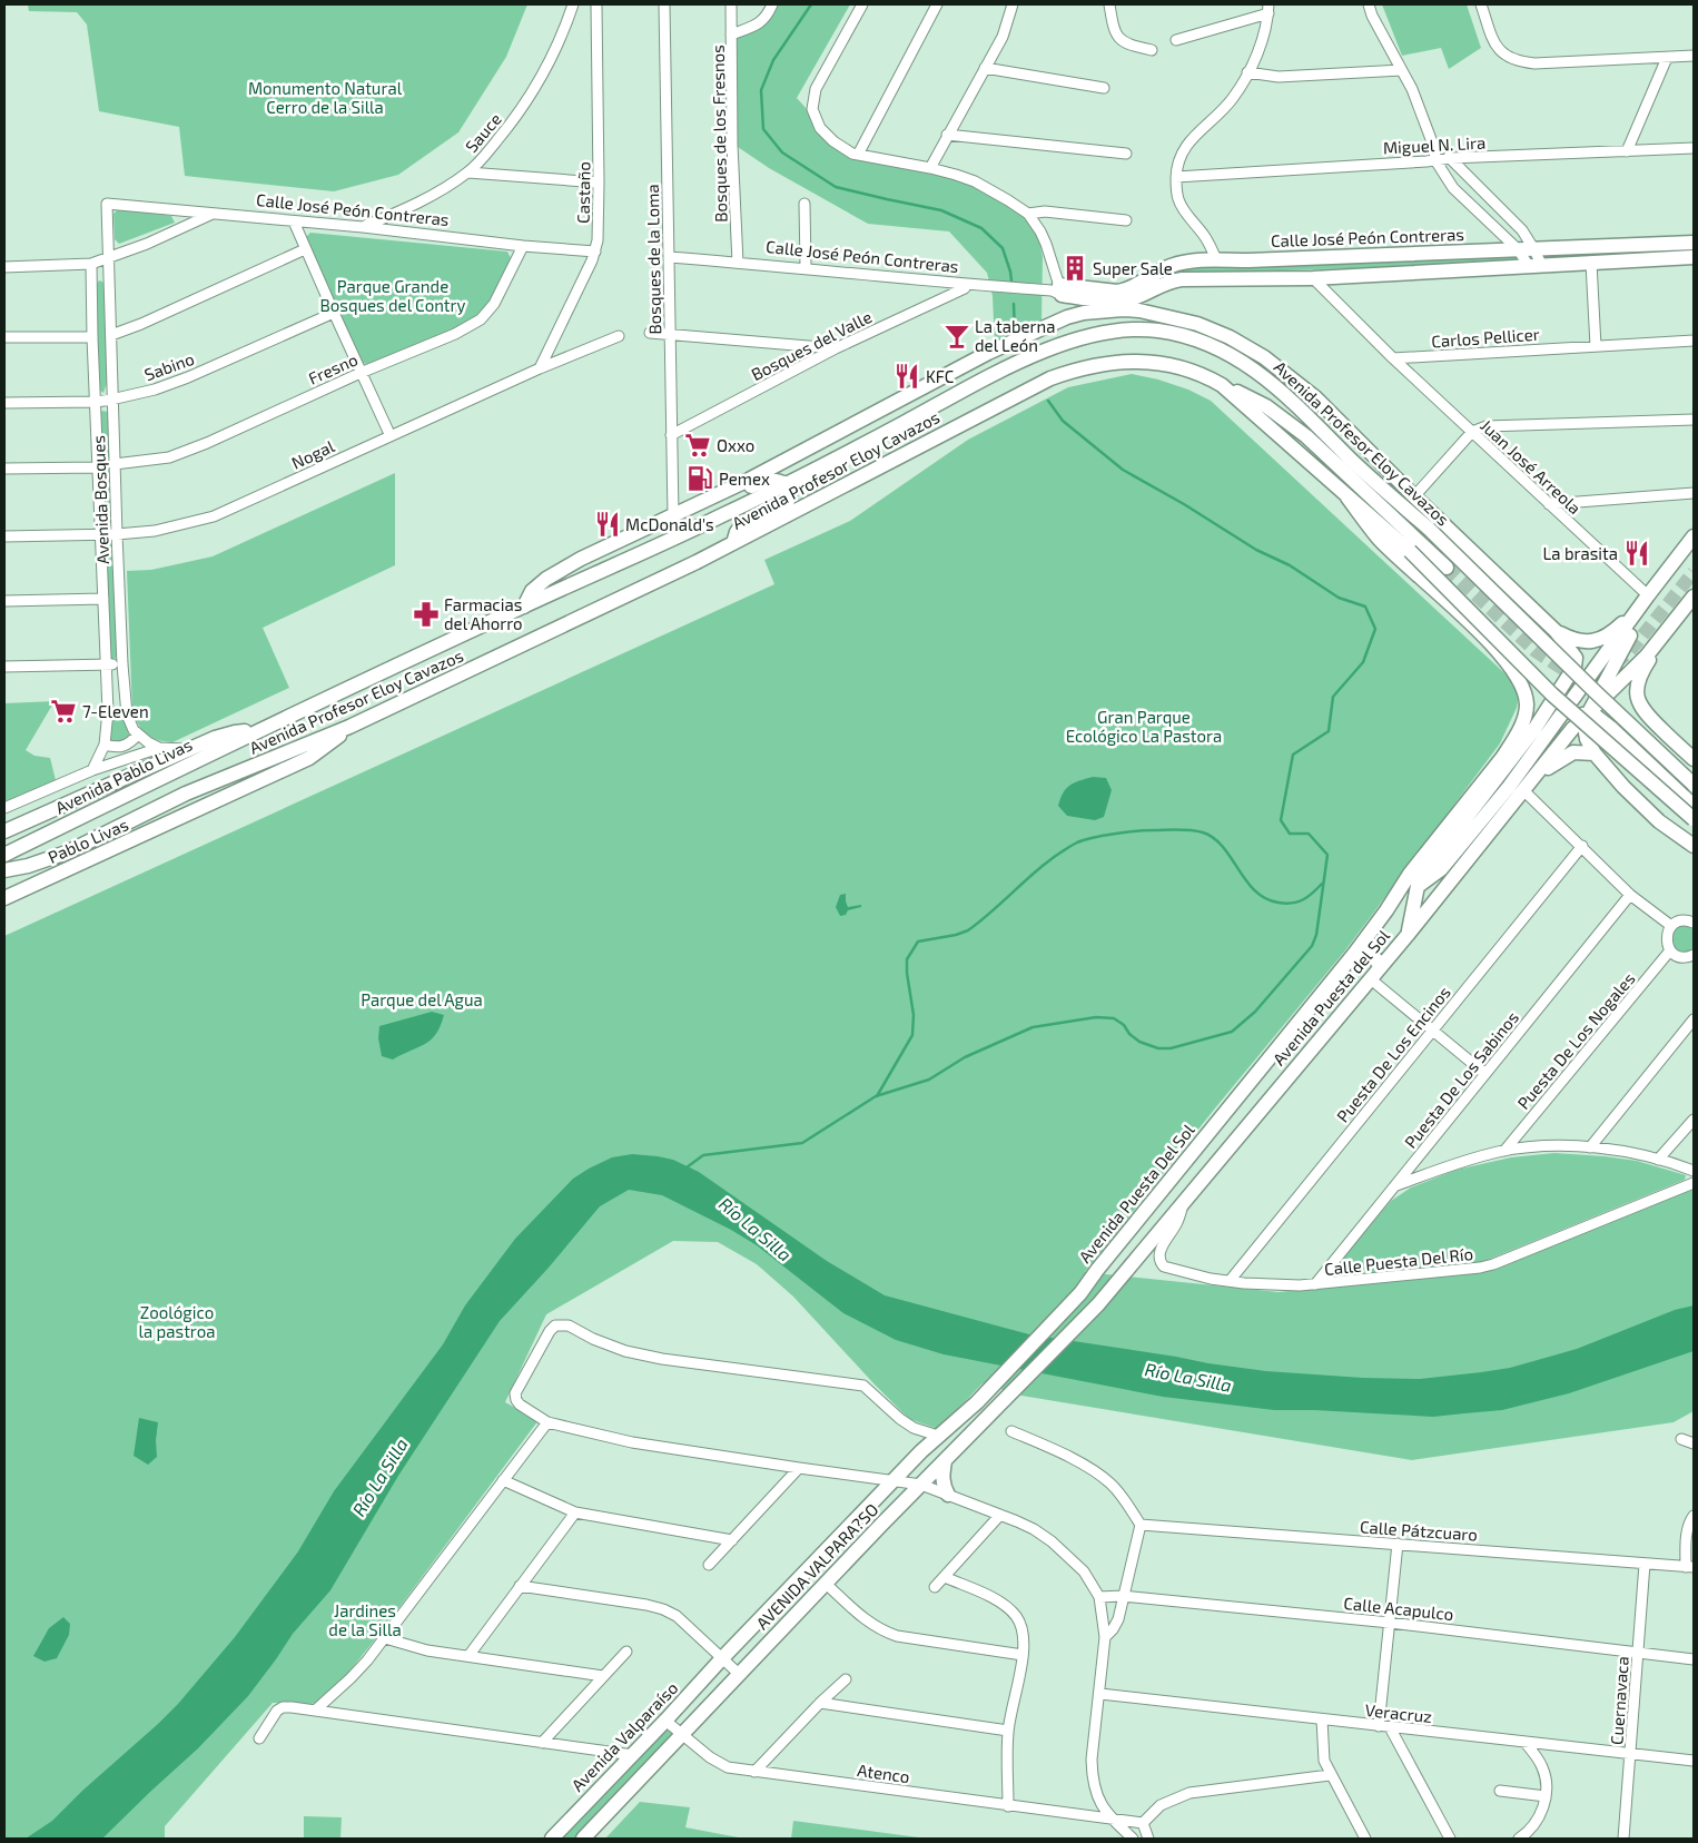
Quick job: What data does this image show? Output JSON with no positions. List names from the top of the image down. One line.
{"streets":{"main road":["Calle José Peón Contreras","Avenida Profesor Eloy Cavazos","Avenida Pablo Livas","Pablo Livas","Avenida Puesta del Sol","Avenida Puesta Del Sol","AVENIDA VALPARA?SO","Avenida Valparaíso"],"street":["Sauce","Bosques de los Fresnos","Miguel N. Lira","Castaño","Bosques de la Loma","Carlos Pellicer","Bosques del Valle","Sabino","Fresno","Nogal","Juan José Arreola","Avenida Bosques","Puesta De Los Nogales","Puesta De Los Encinos","Puesta De Los Sabinos","Calle Puesta Del Río","Calle Pátzcuaro","Calle Acapulco","Cuernavaca","Veracruz","Atenco"]},"crossings":[["Sauce","Calle José Peón Contreras"],["Bosques de los Fresnos","Calle José Peón Contreras"],["Castaño","Calle José Peón Contreras"],["Castaño","Nogal"],["Calle José Peón Contreras","Bosques de la Loma"],["Calle José Peón Contreras","Bosques del Valle"],["Calle José Peón Contreras","Fresno"],["Calle José Peón Contreras","Avenida Bosques"],["Bosques de la Loma","Bosques del Valle"],["Carlos Pellicer","Juan José Arreola"],["Sabino","Avenida Bosques"],["Fresno","Avenida Bosques"],["Avenida Profesor Eloy Cavazos","Avenida Pablo Livas"],["Avenida Profesor Eloy Cavazos","Pablo Livas"],["Avenida Profesor Eloy Cavazos","Avenida Puesta del Sol"],["Nogal","Avenida Bosques"],["Juan José Arreola","Avenida Puesta del Sol"],["Avenida Puesta del Sol","Avenida Puesta Del Sol"],["Avenida Puesta del Sol","Calle Puesta Del Río"],["Puesta De Los Encinos","Calle Puesta Del Río"],["Puesta De Los Sabinos","Calle Puesta Del Río"],["Avenida Puesta Del Sol","AVENIDA VALPARA?SO"],["Calle Pátzcuaro","Cuernavaca"],["AVENIDA VALPARA?SO","Avenida Valparaíso"],["Calle Acapulco","Cuernavaca"],["Cuernavaca","Veracruz"],["Avenida Valparaíso","Atenco"]],"water":["Río La Silla"],"parks":["Monumento Natural Cerro de la Silla","Parque Grande Bosques del Contry","Gran Parque Ecológico La Pastora","Parque del Agua","Zoológico la pastroa","Jardines de la Silla"],"places":{"building":["Super Sale"],"bar":["La taberna del León"],"restaurant":["KFC","McDonald's","La brasita"],"supermarket":["Oxxo","7-Eleven"],"fuel station":["Pemex"],"pharmacy":["Farmacias del Ahorro"]}}
